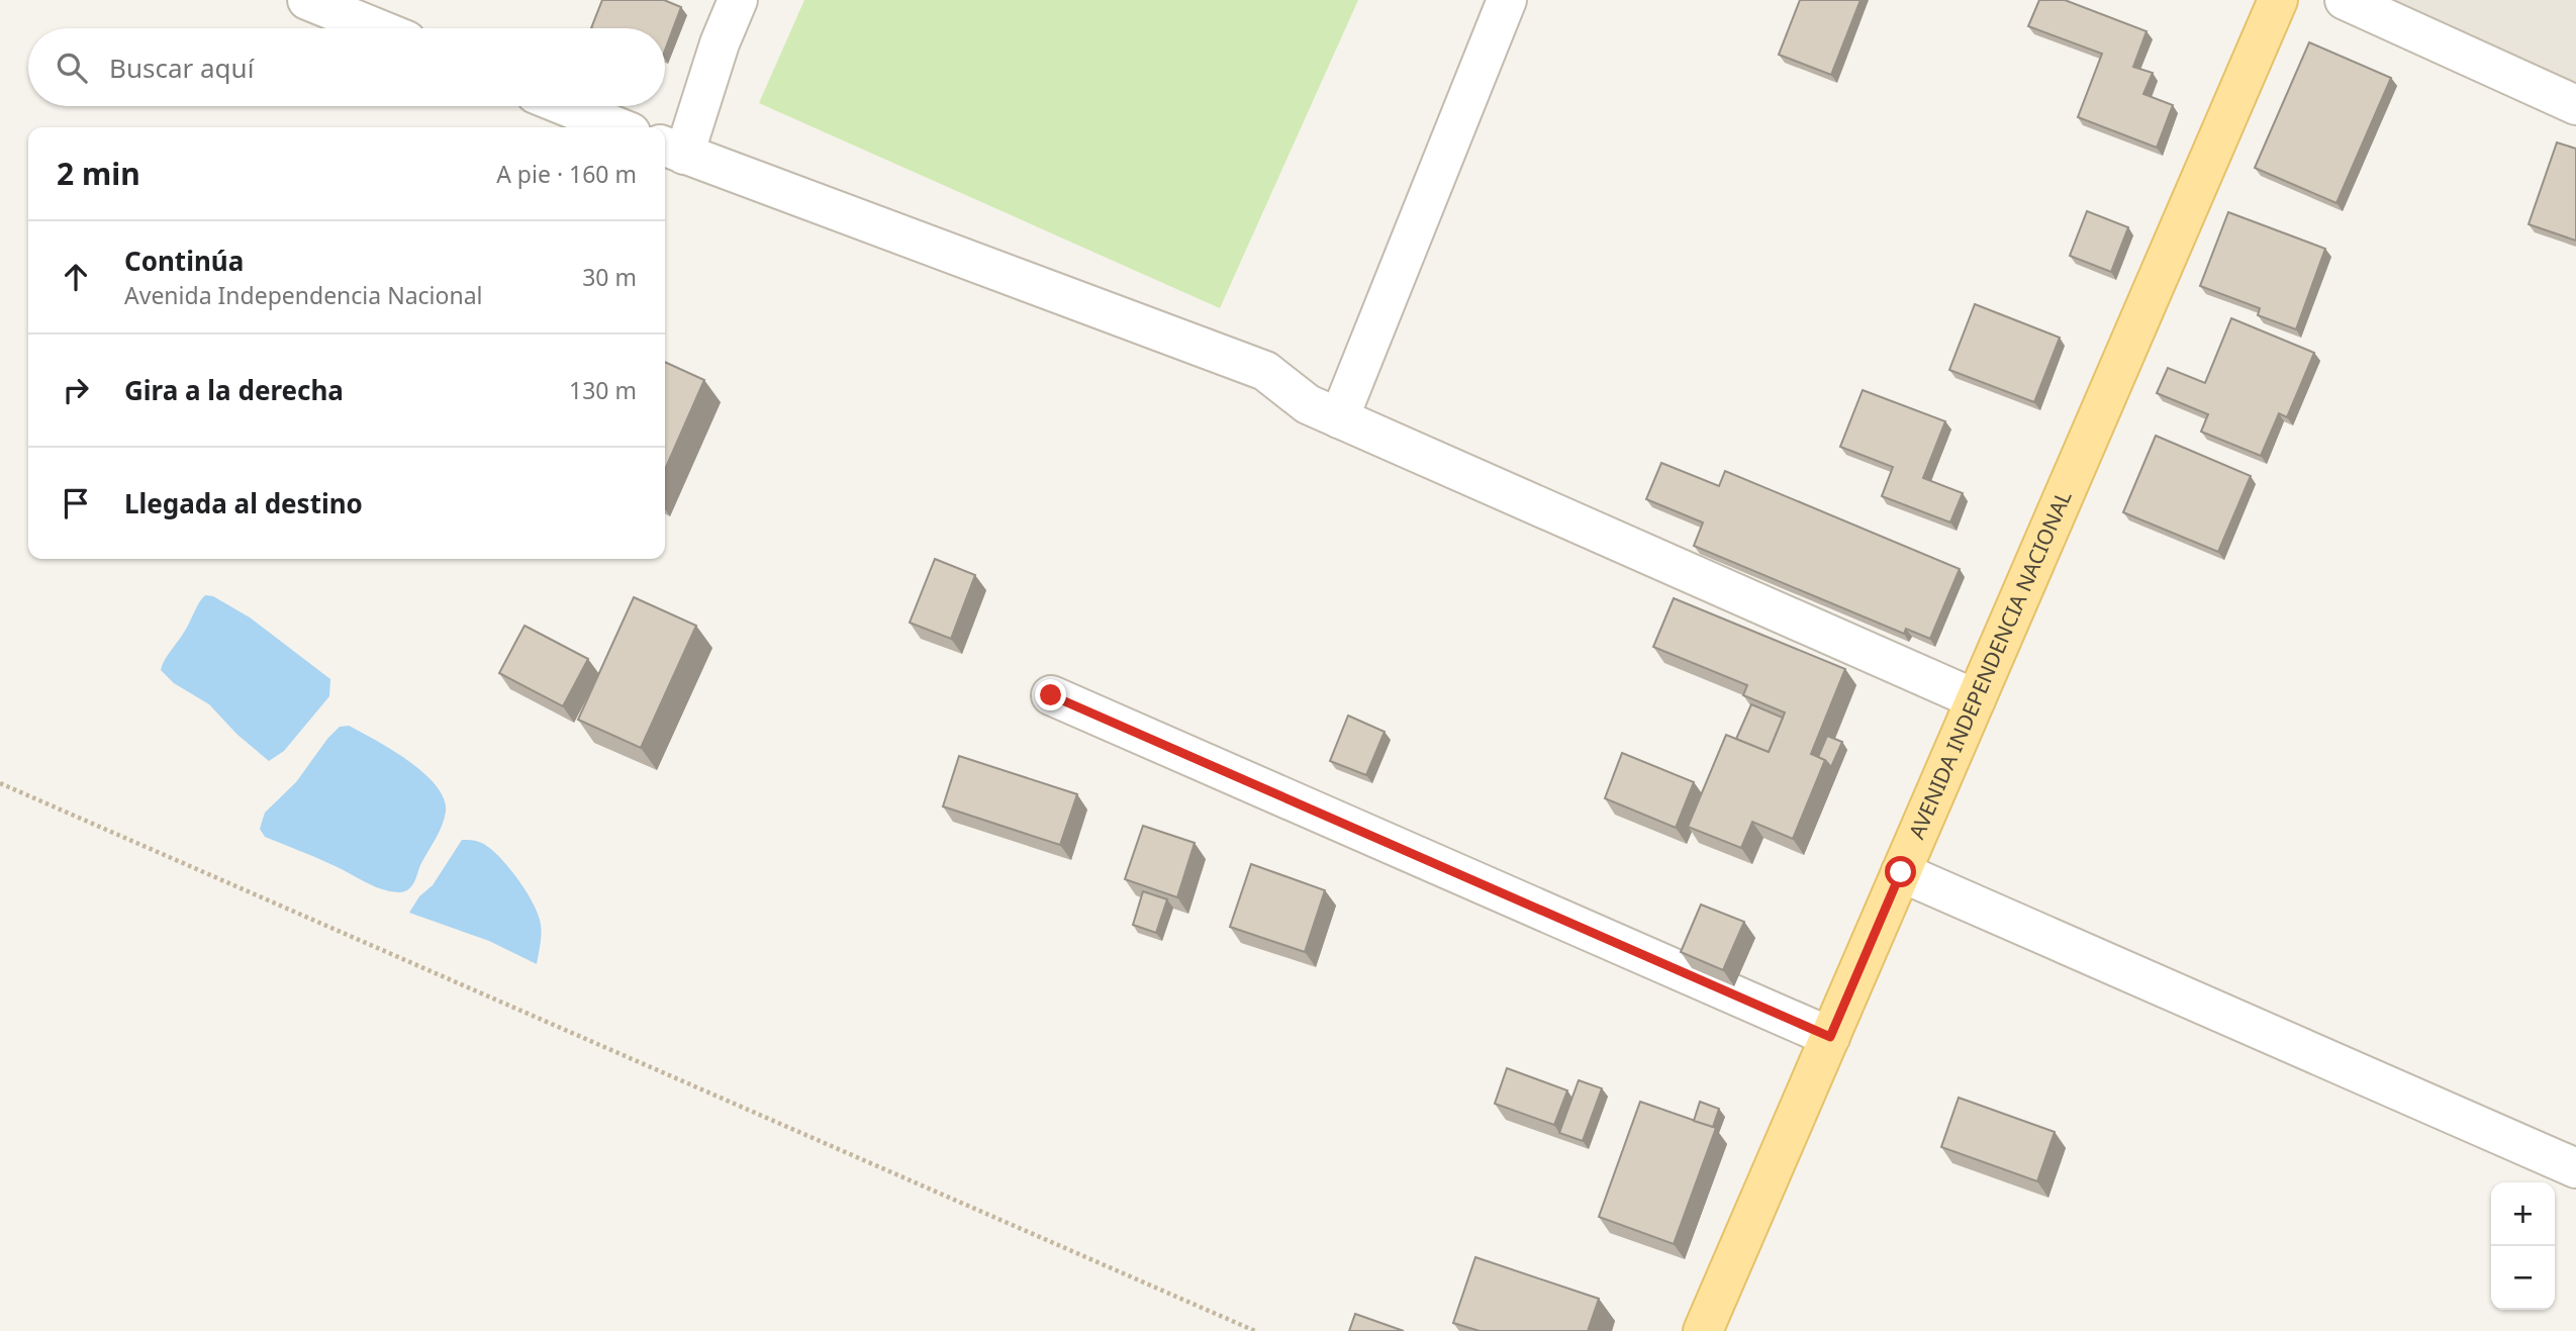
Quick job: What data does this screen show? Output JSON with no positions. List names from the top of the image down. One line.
{"streets":{"main road":["AVENIDA INDEPENDENCIA NACIONAL"]},"page":{"search":"Buscar aquí","heading":["2 min","A pie · 160 m"],"list":[["Continúa","Avenida Independencia Nacional","30 m"],["Gira a la derecha","130 m"],"Llegada al destino"],"map_buttons":["+","−"]}}
